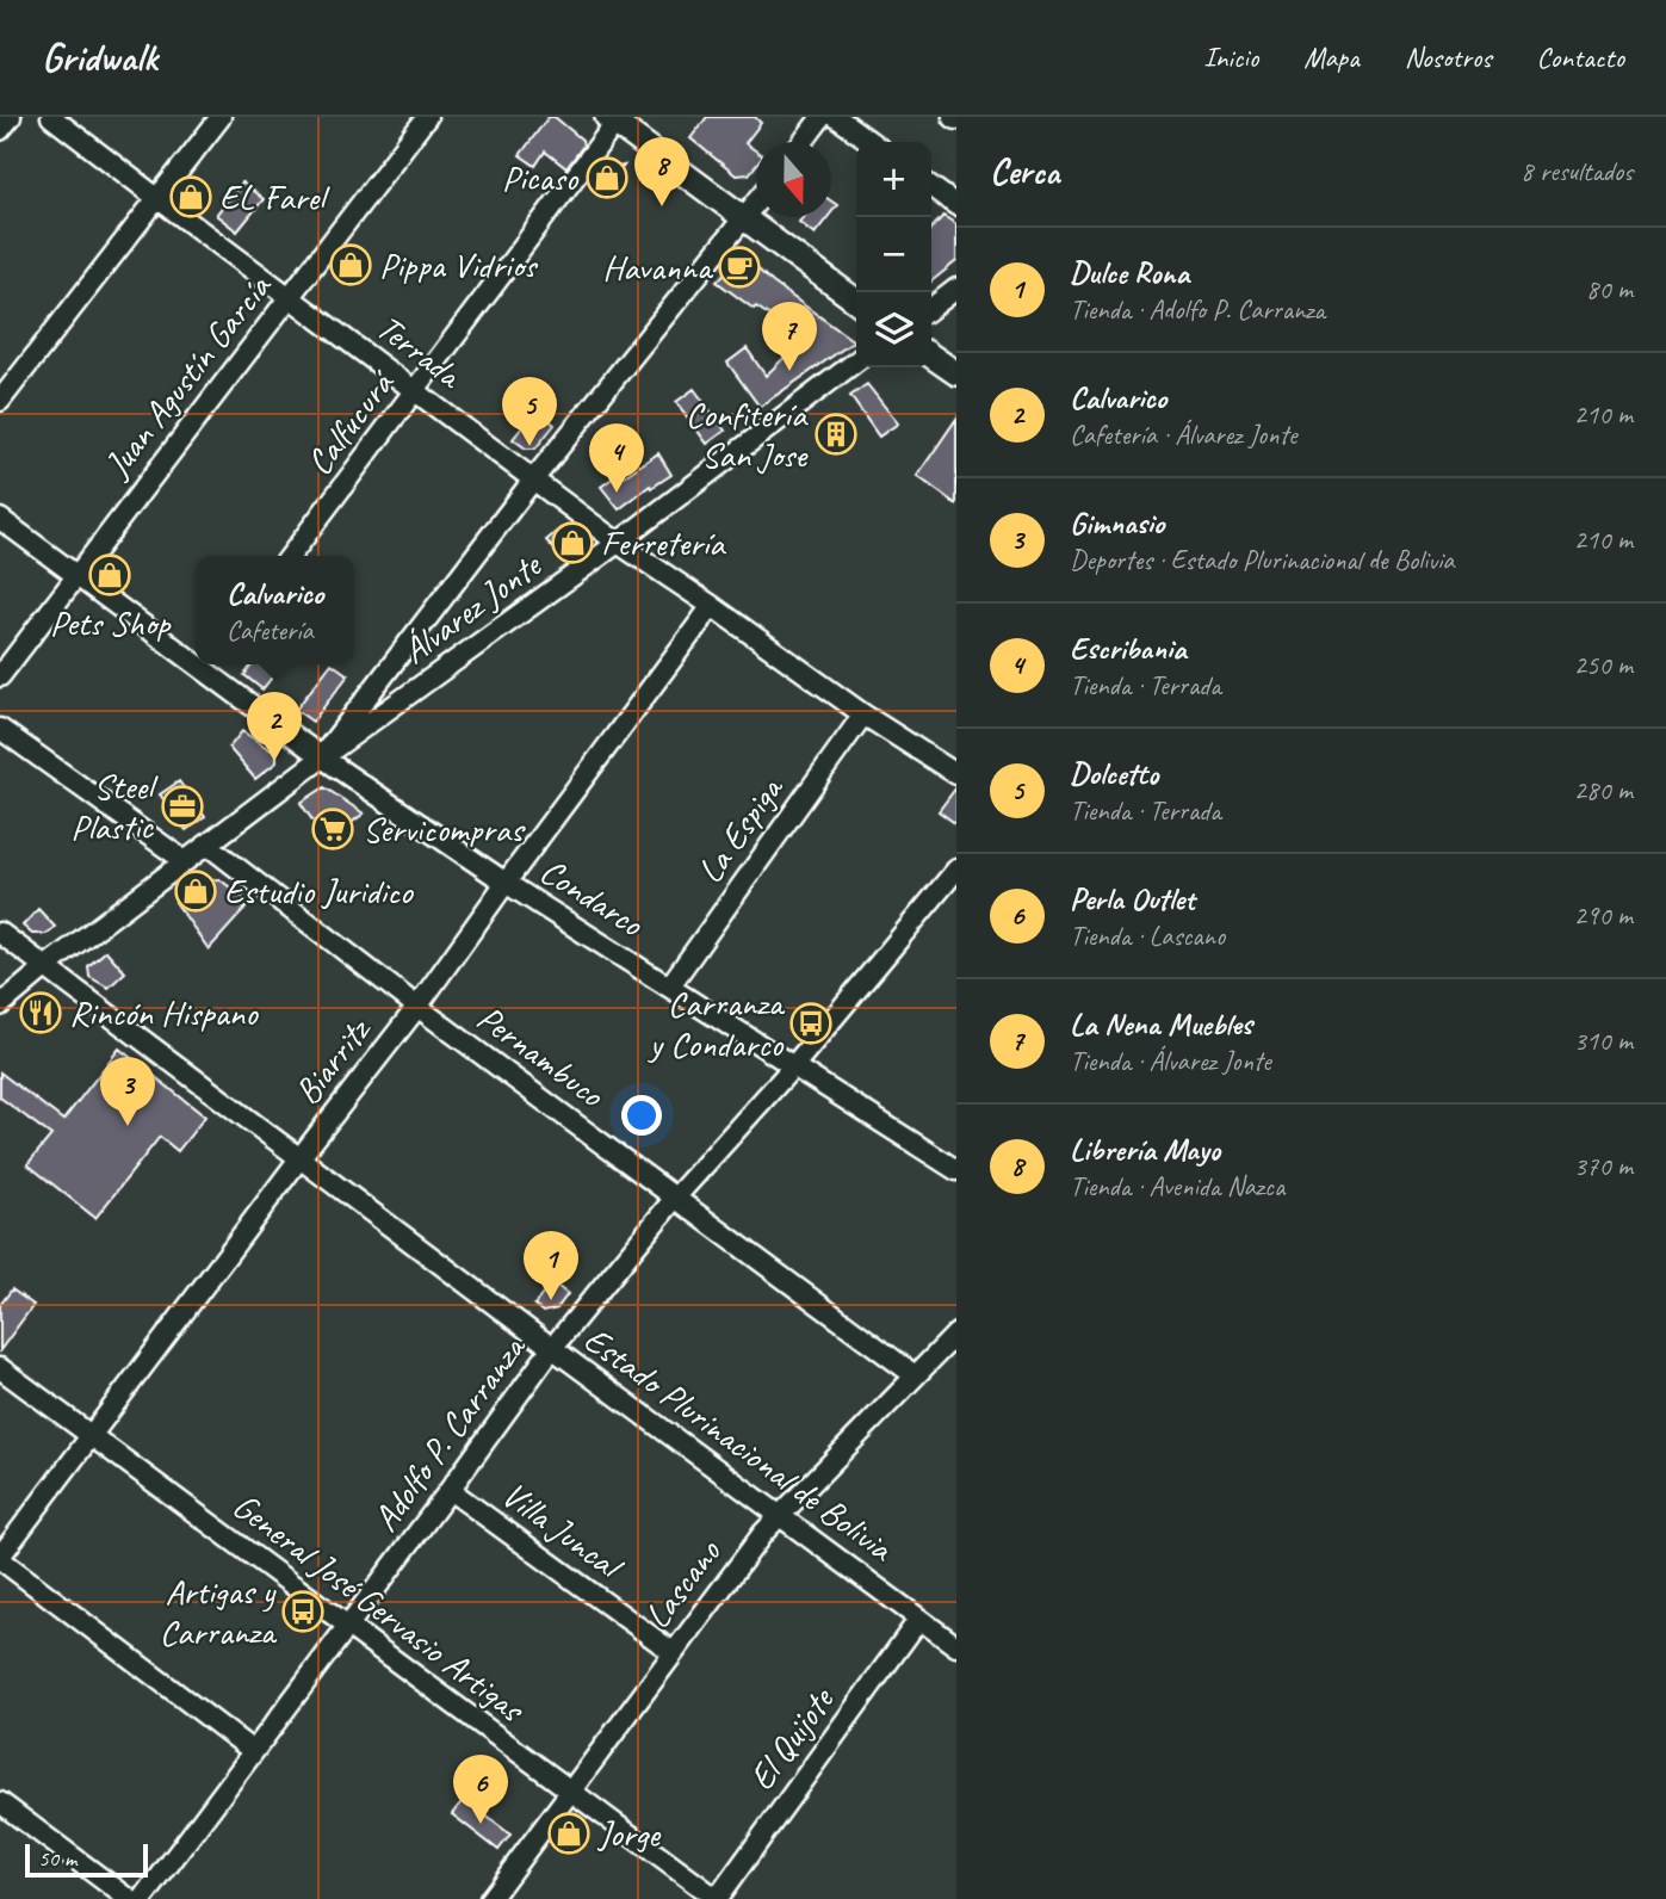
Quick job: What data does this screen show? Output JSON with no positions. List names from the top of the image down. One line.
{"streets":{"street":["Terrada","Juan Agustín García","Calfucurá","Álvarez Jonte","La Espiga","Condarco","Pernambuco","Biarritz","Adolfo P. Carranza","Estado Plurinacional de Bolivia","Villa Juncal","Lascano","General José Gervasio Artigas","El Quijote"]},"crossings":[["Terrada","Juan Agustín García"],["Terrada","Calfucurá"],["Terrada","Álvarez Jonte"],["Terrada","La Espiga"],["Terrada","Biarritz"],["Juan Agustín García","Condarco"],["Álvarez Jonte","Condarco"],["Álvarez Jonte","Pernambuco"],["Álvarez Jonte","Estado Plurinacional de Bolivia"],["La Espiga","Condarco"],["Condarco","Biarritz"],["Condarco","Adolfo P. Carranza"],["Pernambuco","Biarritz"],["Pernambuco","Adolfo P. Carranza"],["Pernambuco","Lascano"],["Biarritz","Estado Plurinacional de Bolivia"],["Biarritz","General José Gervasio Artigas"],["Adolfo P. Carranza","Estado Plurinacional de Bolivia"],["Adolfo P. Carranza","Villa Juncal"],["Adolfo P. Carranza","General José Gervasio Artigas"],["Estado Plurinacional de Bolivia","Lascano"],["Estado Plurinacional de Bolivia","El Quijote"],["Villa Juncal","Lascano"],["Lascano","General José Gervasio Artigas"],["General José Gervasio Artigas","El Quijote"]],"places":{"shop":["Picaso","EL Farel","Pippa Vidrios","Ferretería","Pets Shop","Estudio Juridico","Jorge"],"cafe":["Havanna"],"building":["Confitería San Jose"],"office":["Steel Plastic"],"supermarket":["Servicompras"],"restaurant":["Rincón Hispano"],"bus stop":["Carranza y Condarco","Artigas y Carranza"]},"scale_bar":"50 m","north":"bottom","page":{"header":"Gridwalk","nav":["Inicio","Mapa","Nosotros","Contacto"],"heading":["Cerca","8 resultados"],"pins":["8","7","5","4","2","3","1","6"],"map_buttons":["+","−"],"list":[{"mark":"1","name":"Dulce Rona","note":"Tienda · Adolfo P. Carranza","value":"80 m"},{"mark":"2","name":"Calvarico","note":"Cafetería · Álvarez Jonte","value":"210 m"},{"mark":"3","name":"Gimnasio","note":"Deportes · Estado Plurinacional de Bolivia","value":"210 m"},{"mark":"4","name":"Escribania","note":"Tienda · Terrada","value":"250 m"},{"mark":"5","name":"Dolcetto","note":"Tienda · Terrada","value":"280 m"},{"mark":"6","name":"Perla Outlet","note":"Tienda · Lascano","value":"290 m"},{"mark":"7","name":"La Nena Muebles","note":"Tienda · Álvarez Jonte","value":"310 m"},{"mark":"8","name":"Librería Mayo","note":"Tienda · Avenida Nazca","value":"370 m"}],"popup":["Calvarico","Cafetería"],"scale":"50 m"}}
